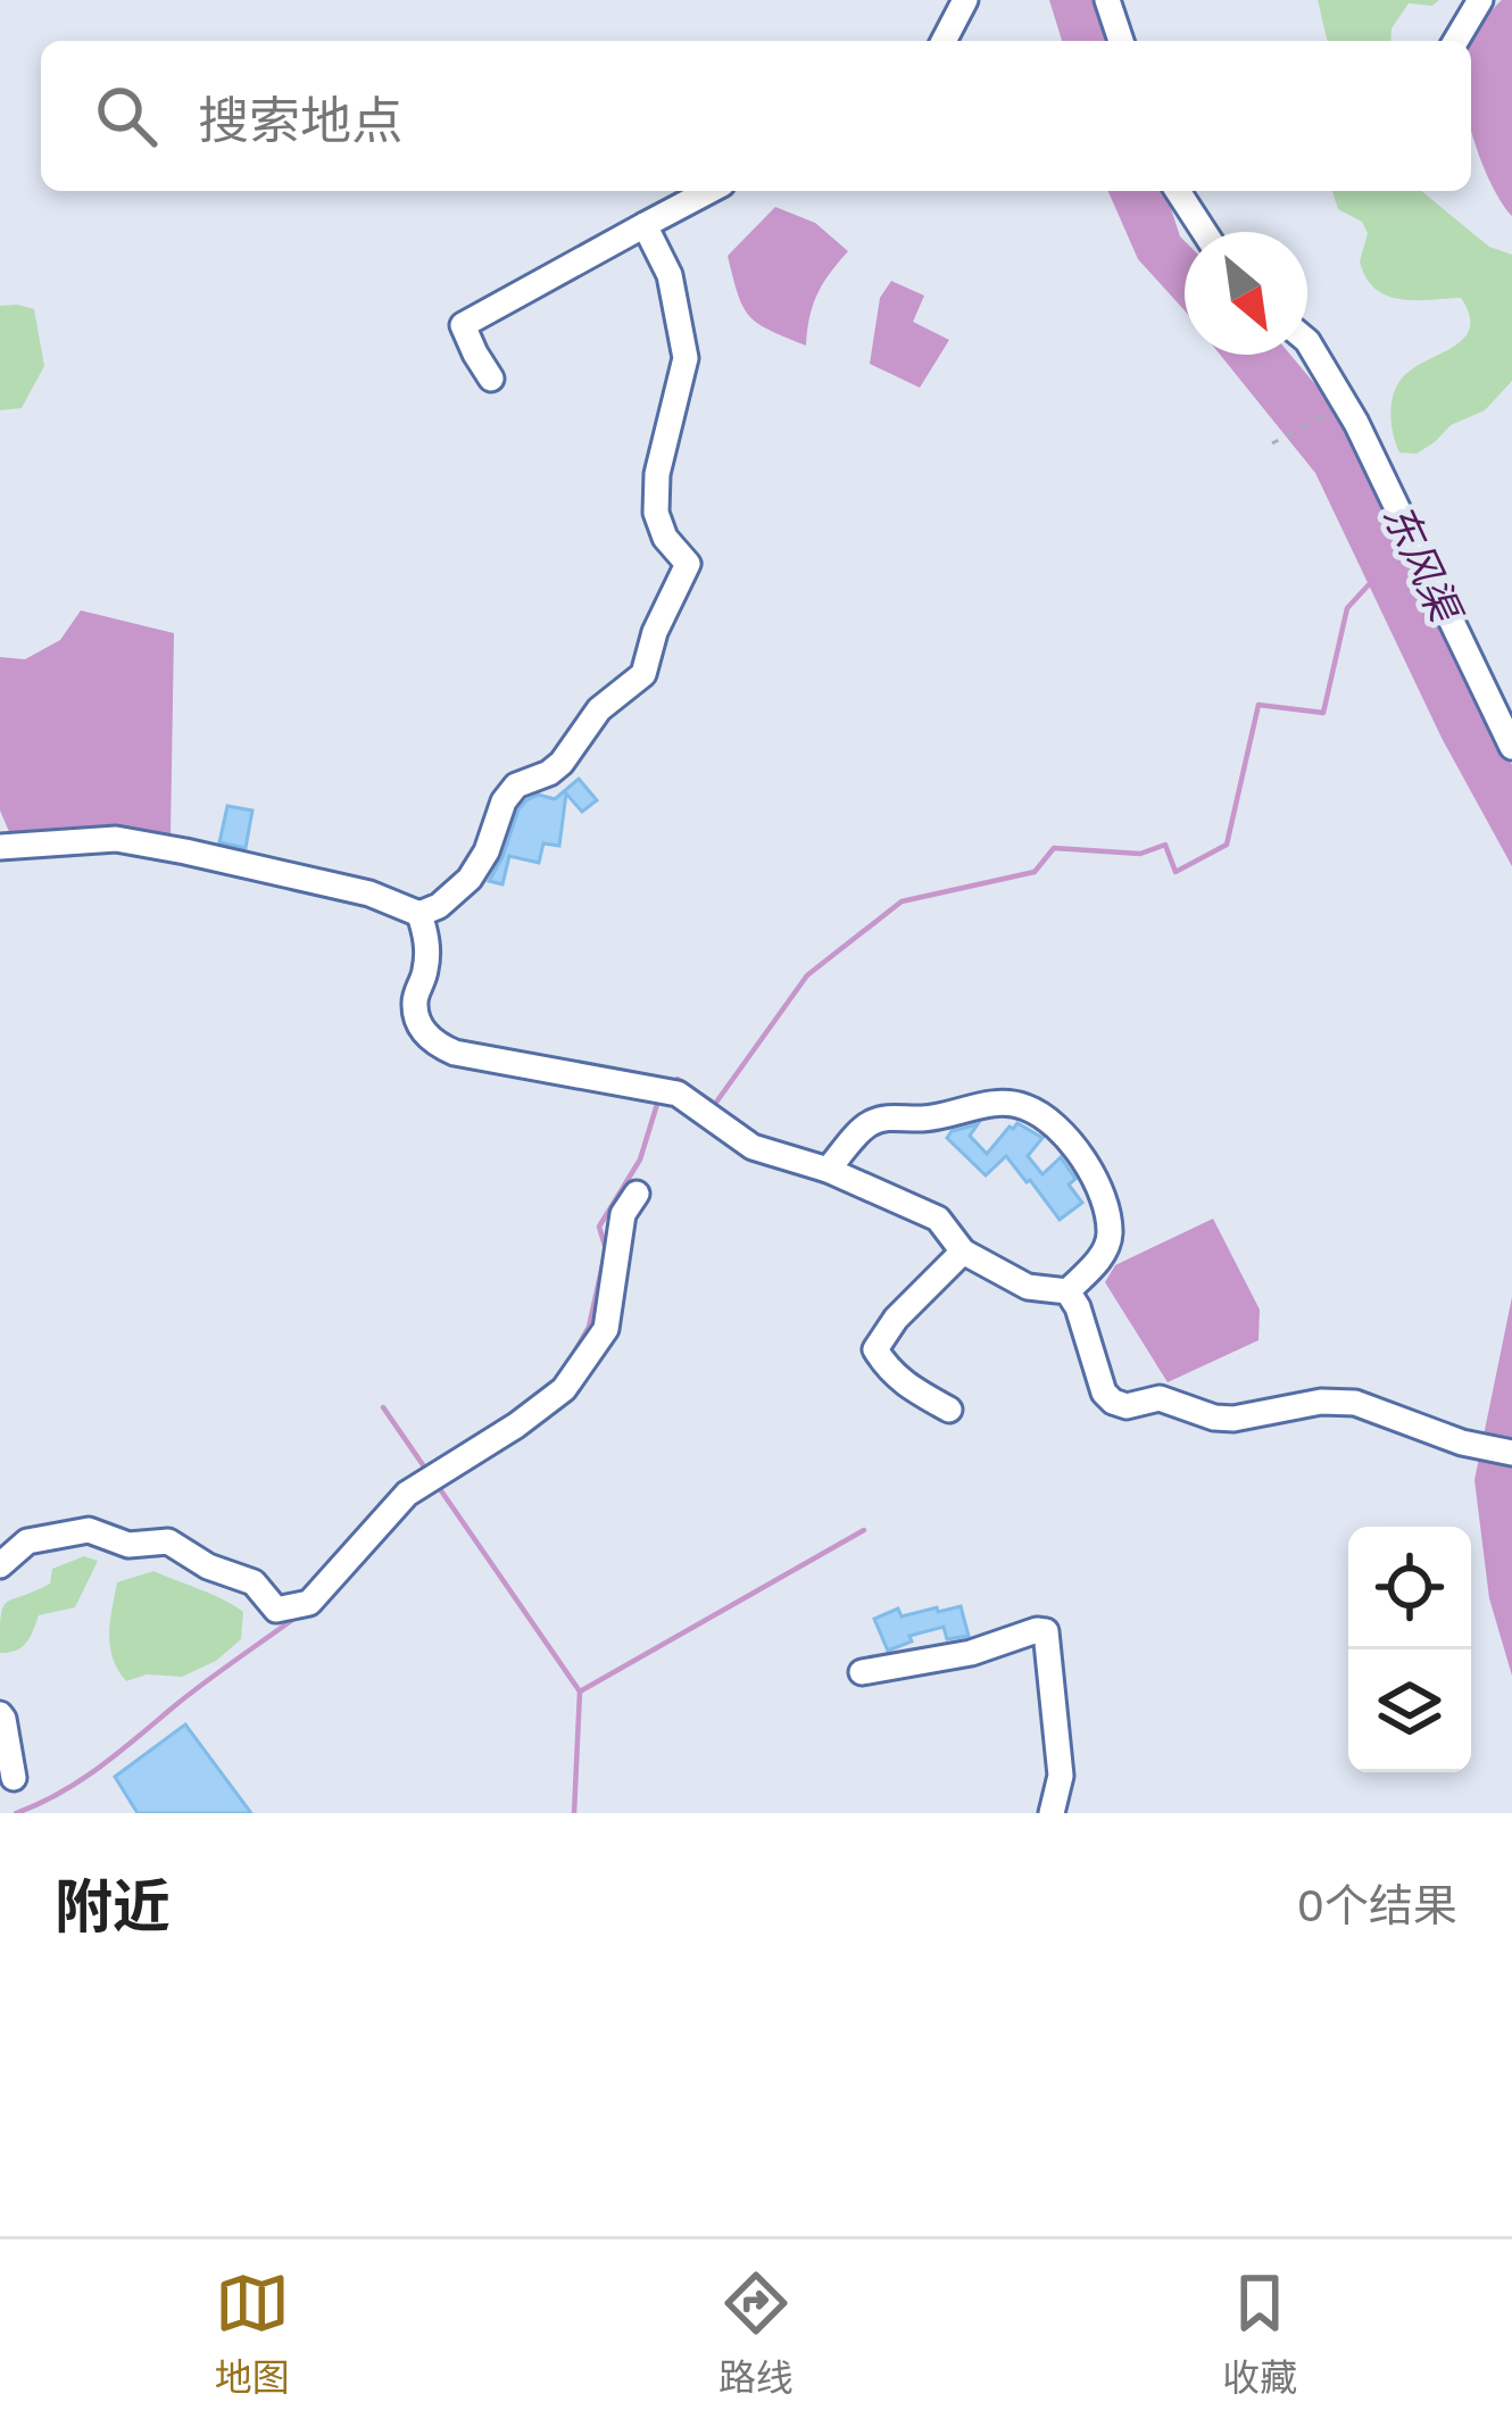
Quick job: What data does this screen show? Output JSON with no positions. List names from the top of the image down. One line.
{"water":["东风渠"],"north":"bottom right","page":{"search":"搜索地点","heading":["附近","0个结果"],"nav":["地图","路线","收藏"]}}
